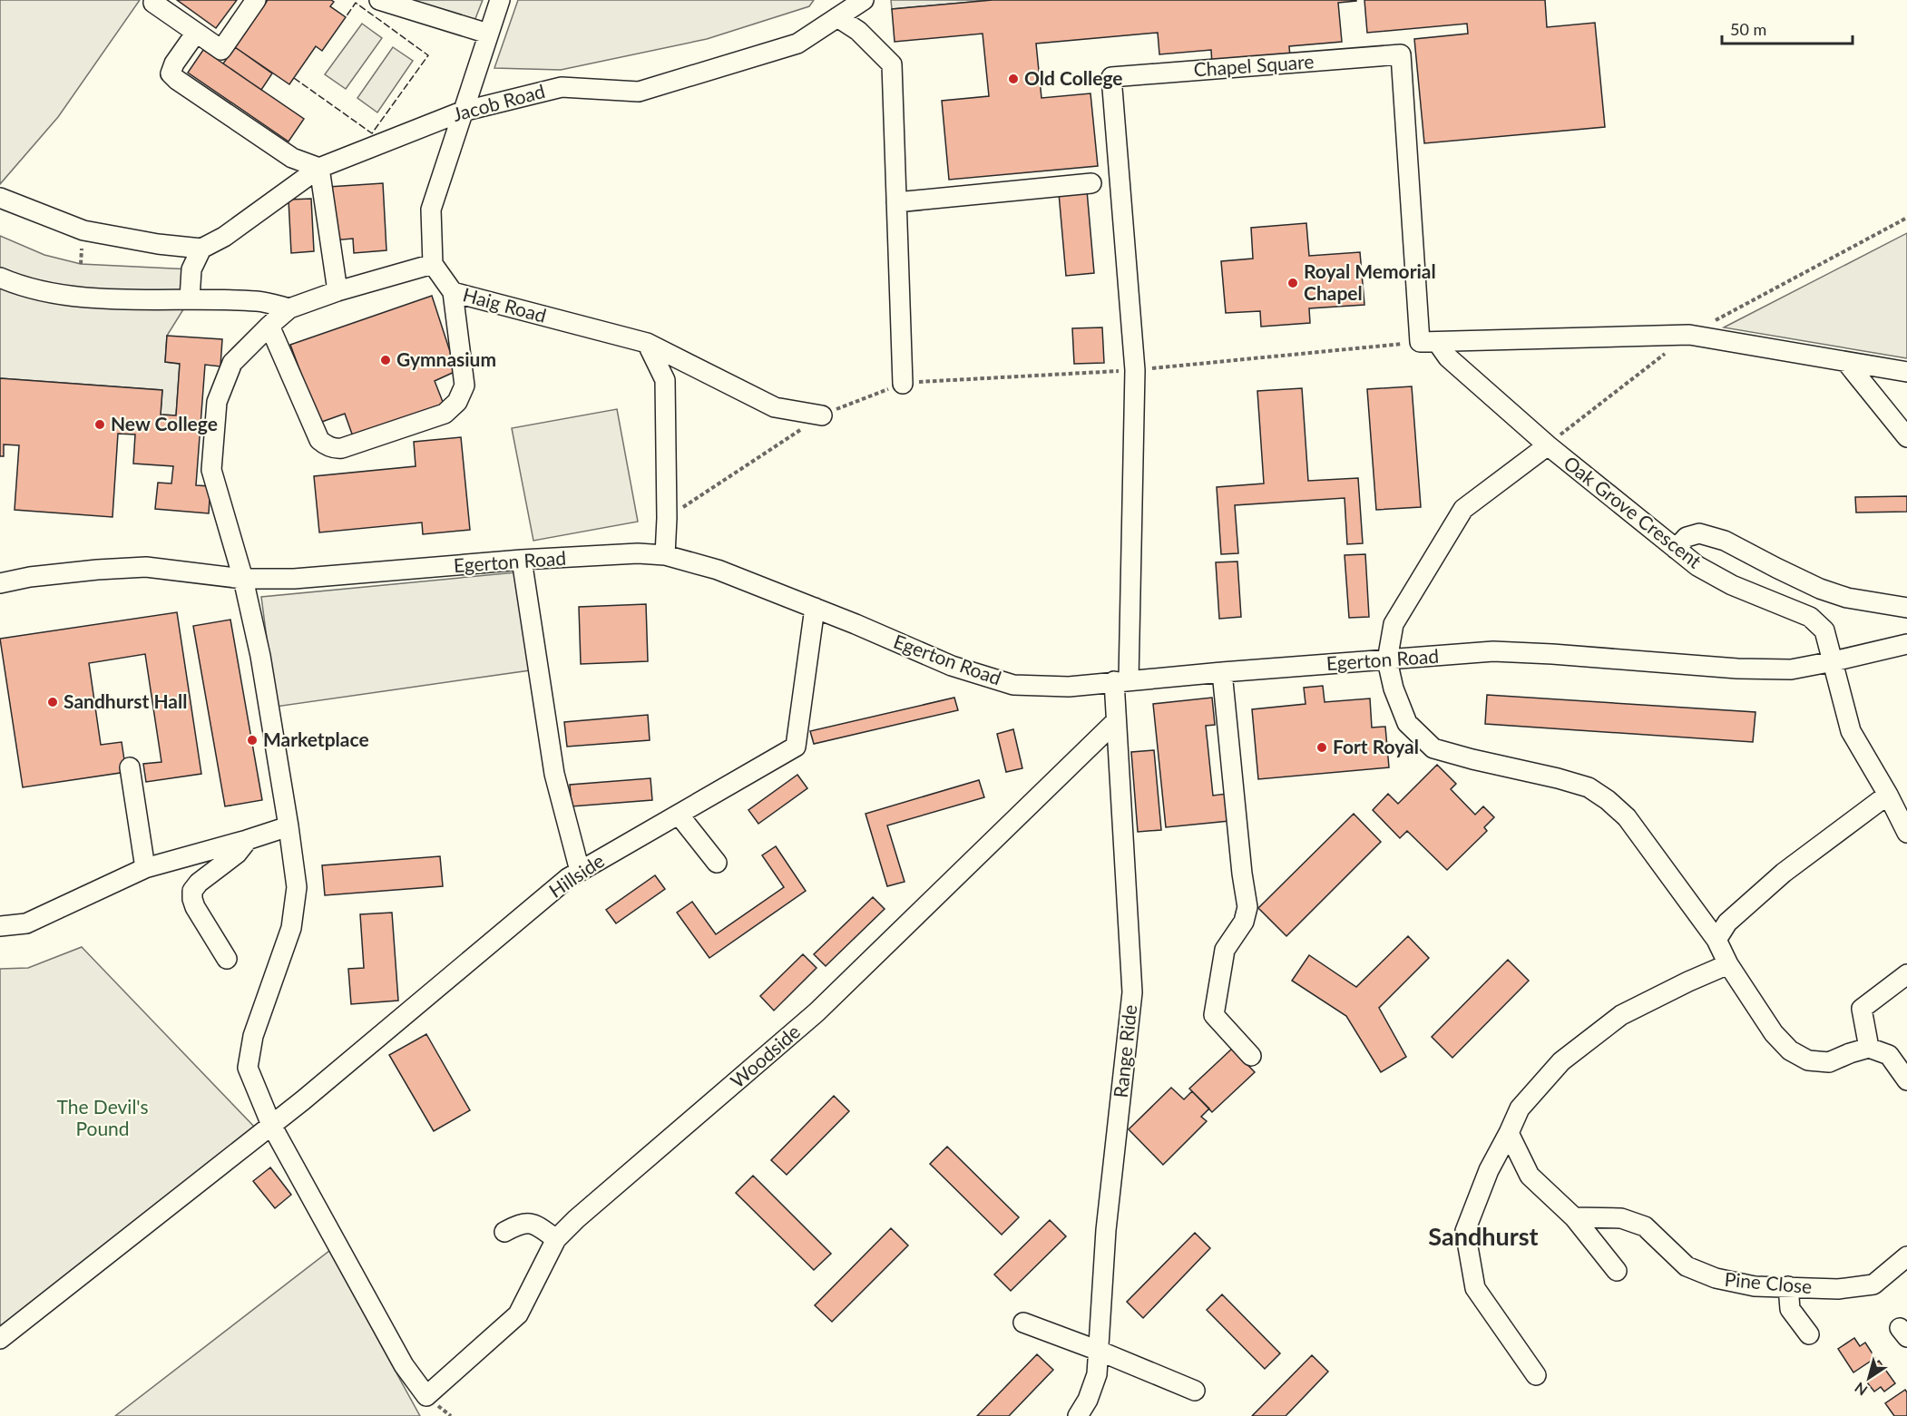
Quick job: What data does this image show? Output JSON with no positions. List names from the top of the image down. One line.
{"streets":{"street":["Chapel Square","Jacob Road","Haig Road","Oak Grove Crescent","Egerton Road","Hillside","Range Ride","Woodside","Pine Close"]},"crossings":[["Chapel Square","Oak Grove Crescent"],["Chapel Square","Range Ride"],["Oak Grove Crescent","Egerton Road"],["Egerton Road","Hillside"],["Egerton Road","Range Ride"],["Hillside","Woodside"],["Range Ride","Woodside"]],"districts":["Sandhurst"],"parks":["The Devil's Pound"],"places":["Old College","Royal Memorial Chapel","Gymnasium","New College","Sandhurst Hall","Marketplace","Fort Royal"],"scale_bar":"50 m","north":"bottom left"}
